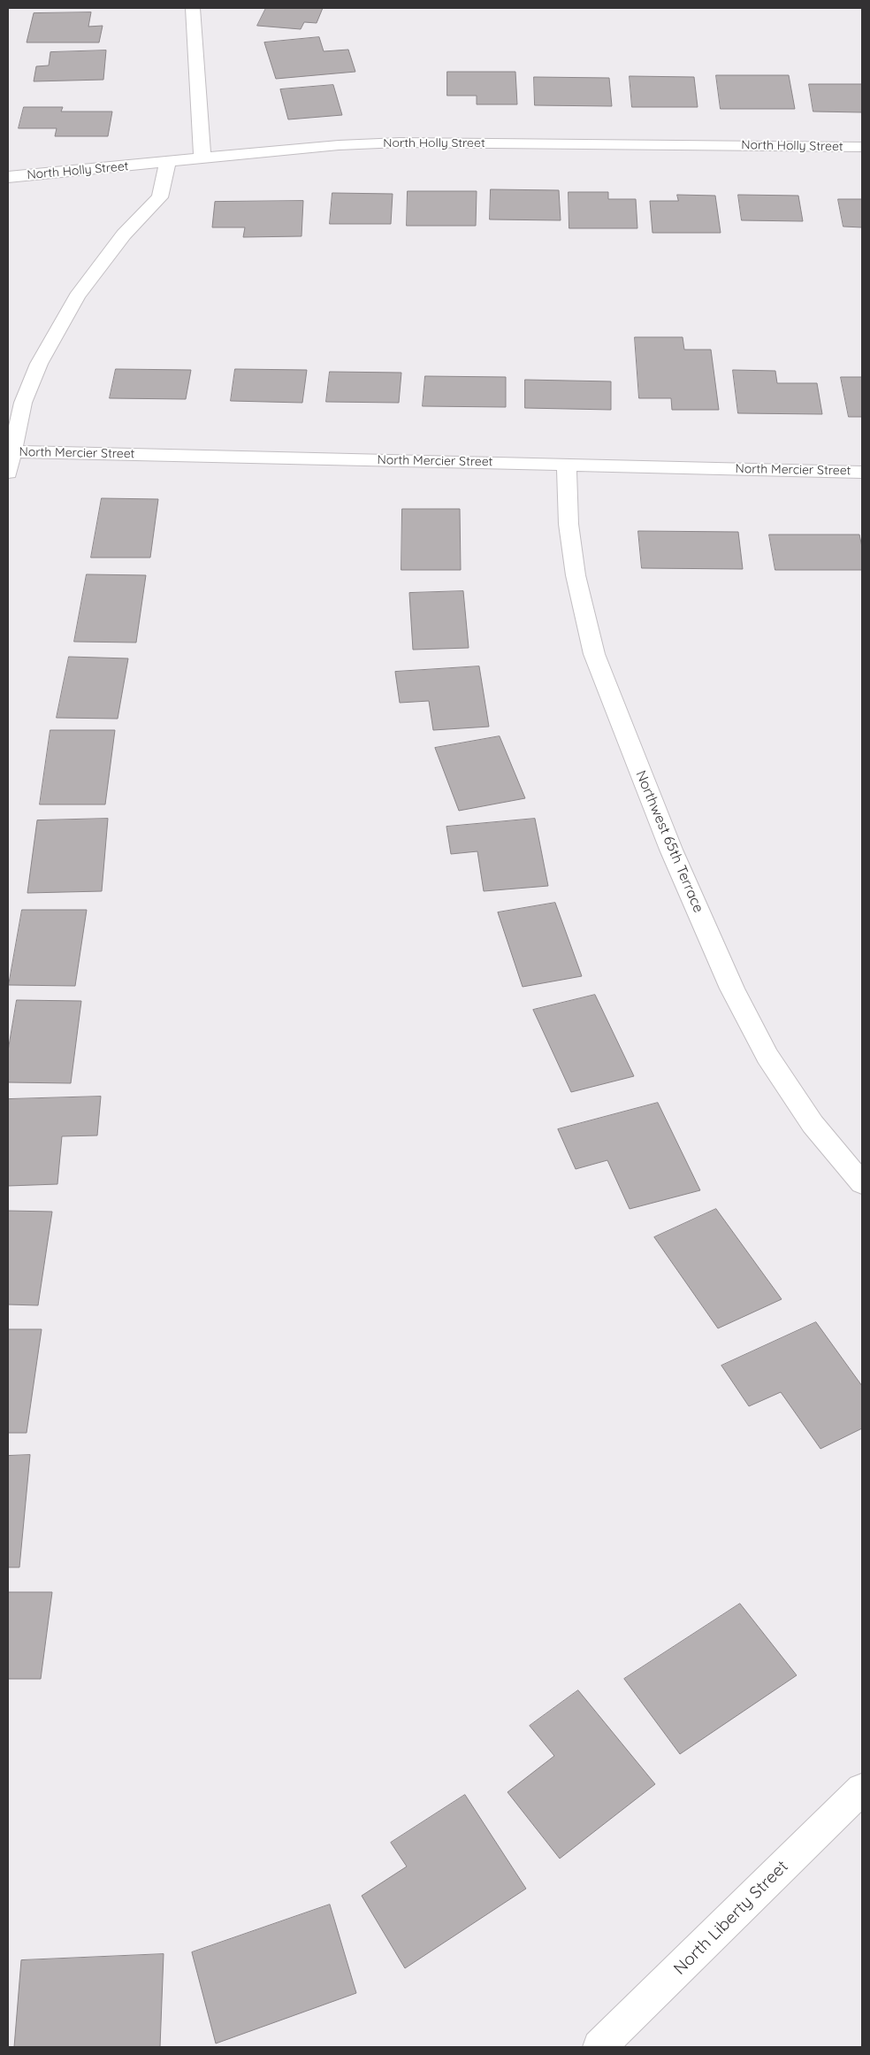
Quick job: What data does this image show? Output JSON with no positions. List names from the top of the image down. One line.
{"streets":{"street":["North Holly Street","North Mercier Street","Northwest 65th Terrace","North Liberty Street"]},"crossings":[["North Mercier Street","Northwest 65th Terrace"]]}
